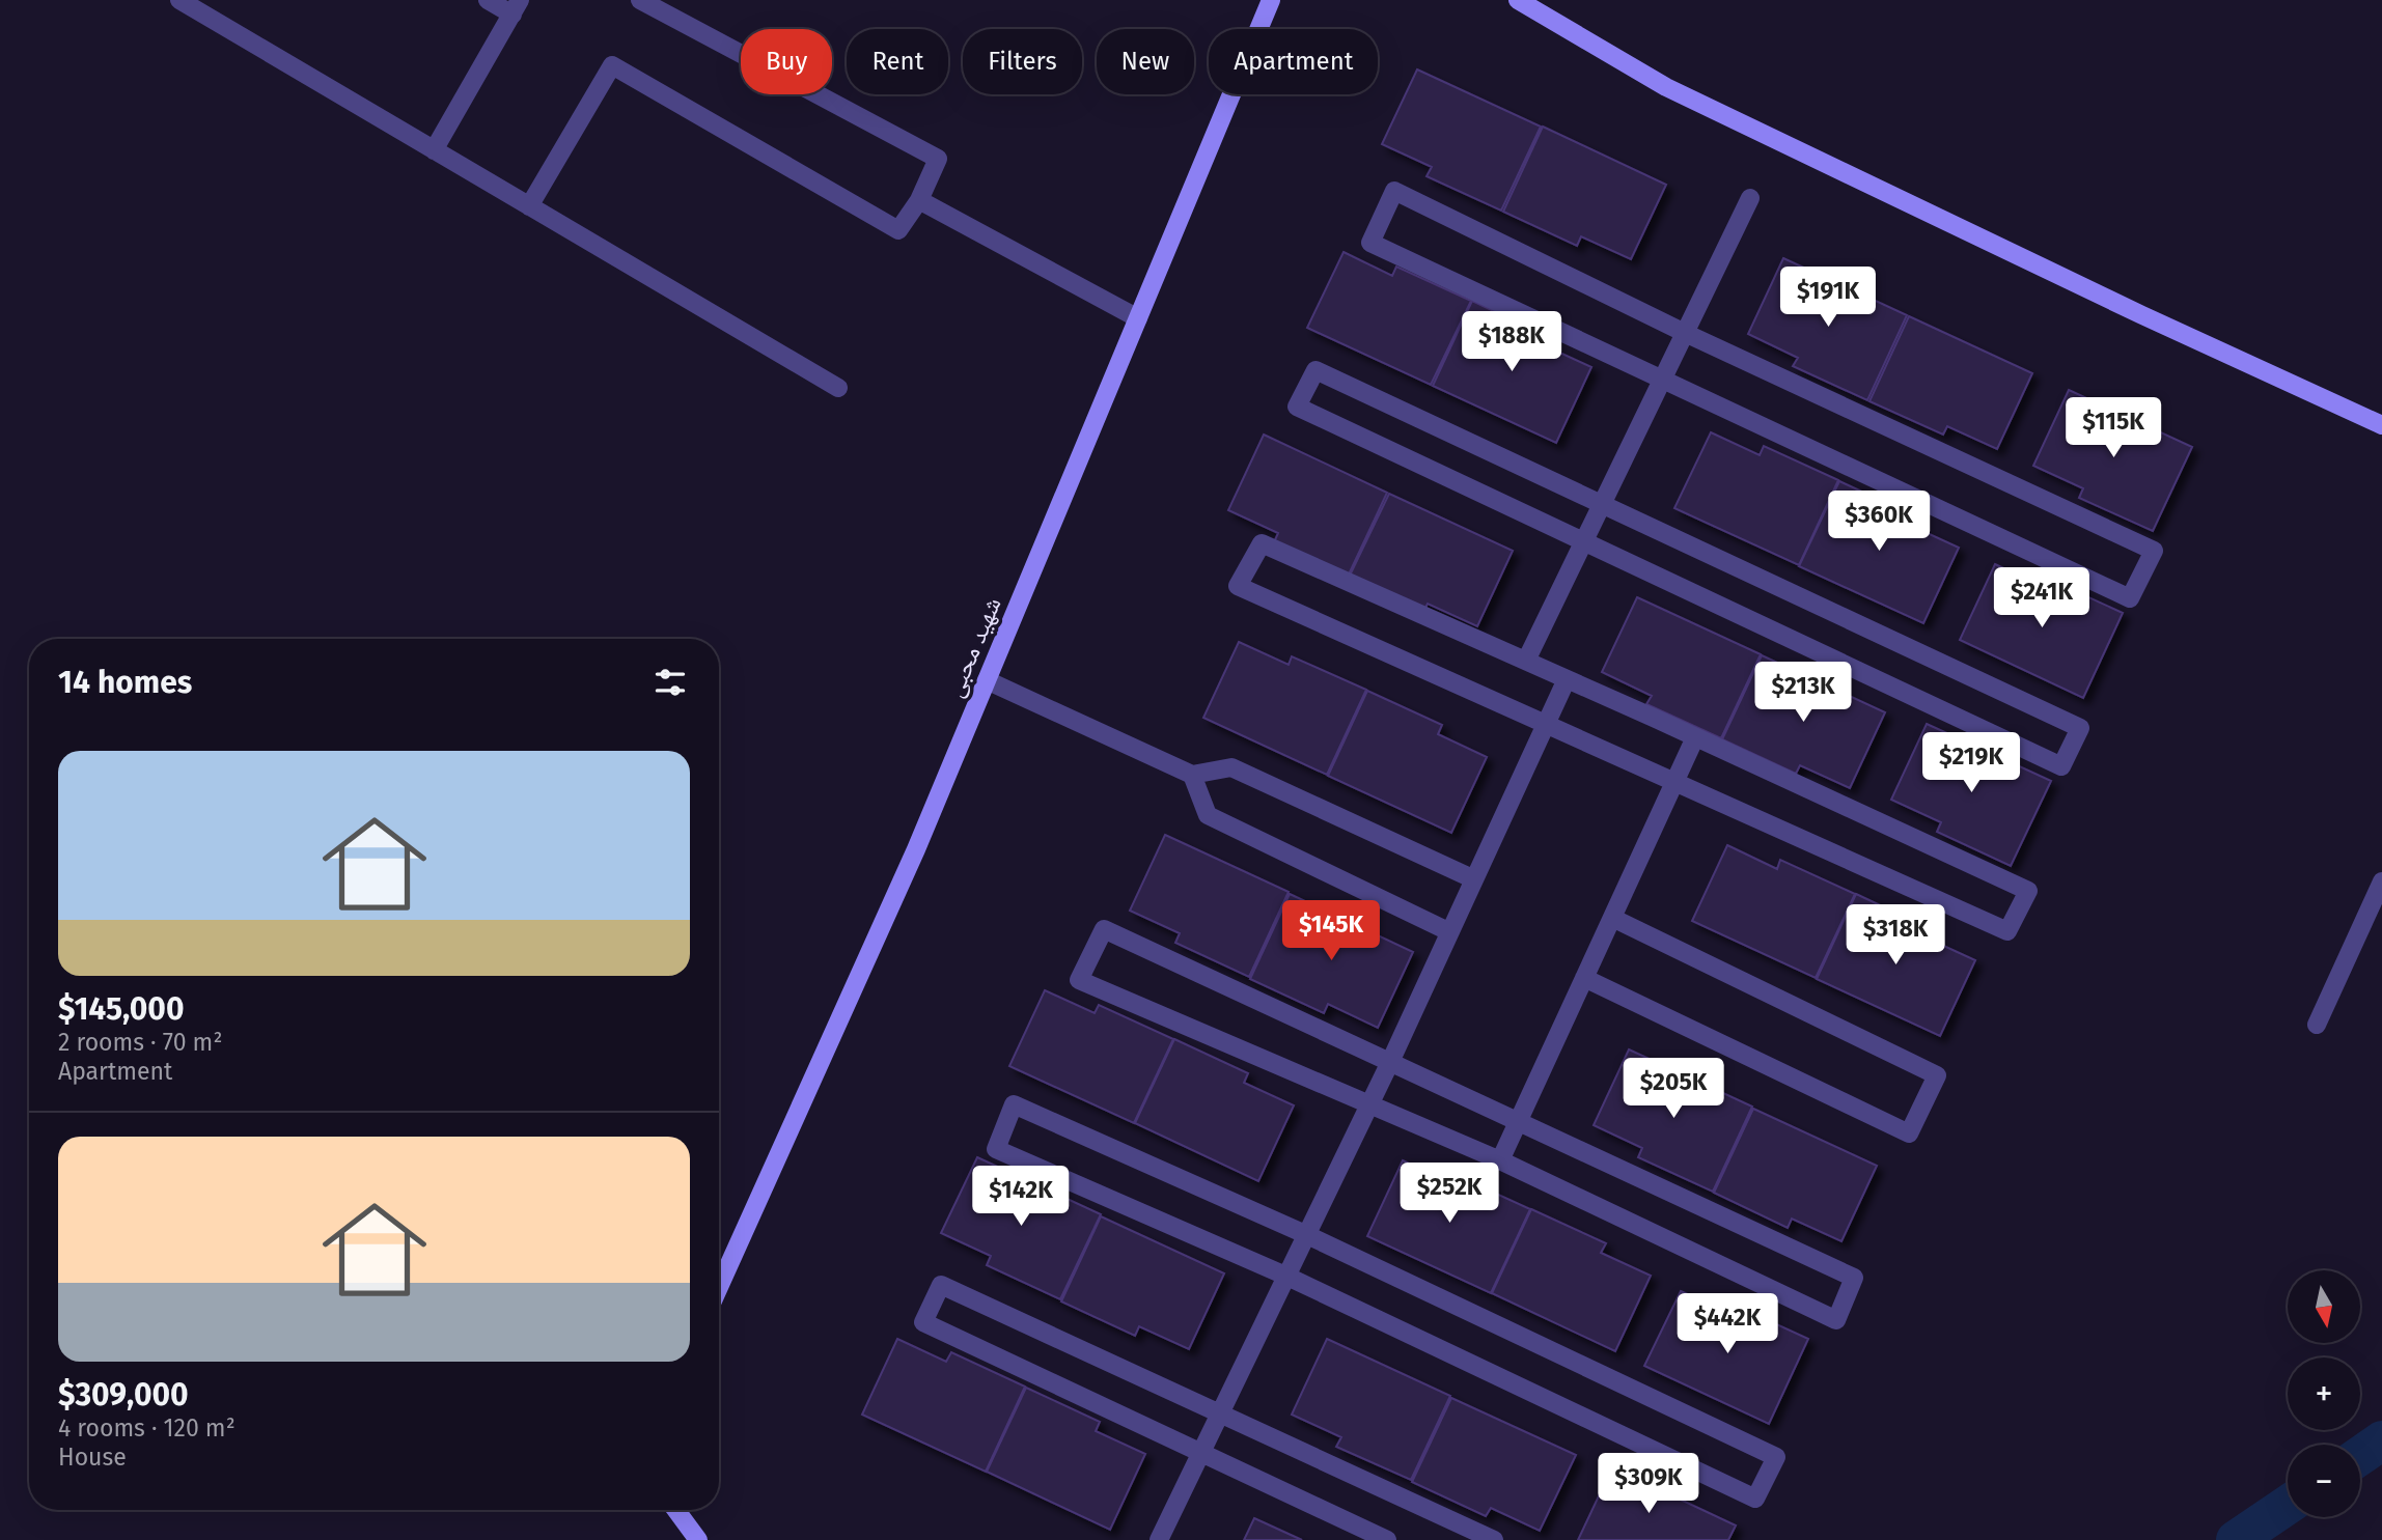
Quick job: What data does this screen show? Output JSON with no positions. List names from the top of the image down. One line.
{"streets":{"street":["شهید محبی"]},"north":"bottom","page":{"chip":["Buy","Rent","Filters","New","Apartment"],"price":["$191K","$188K","$115K","$360K","$241K","$213K","$219K","$145K","$318K","$205K","$252K","$142K","$442K","$309K"],"heading":"14 homes","list":[{"name":"$145,000","note":"2 rooms · 70 m² · Apartment"},{"name":"$309,000","note":"4 rooms · 120 m² · House"}],"map_buttons":["+","−"]}}
